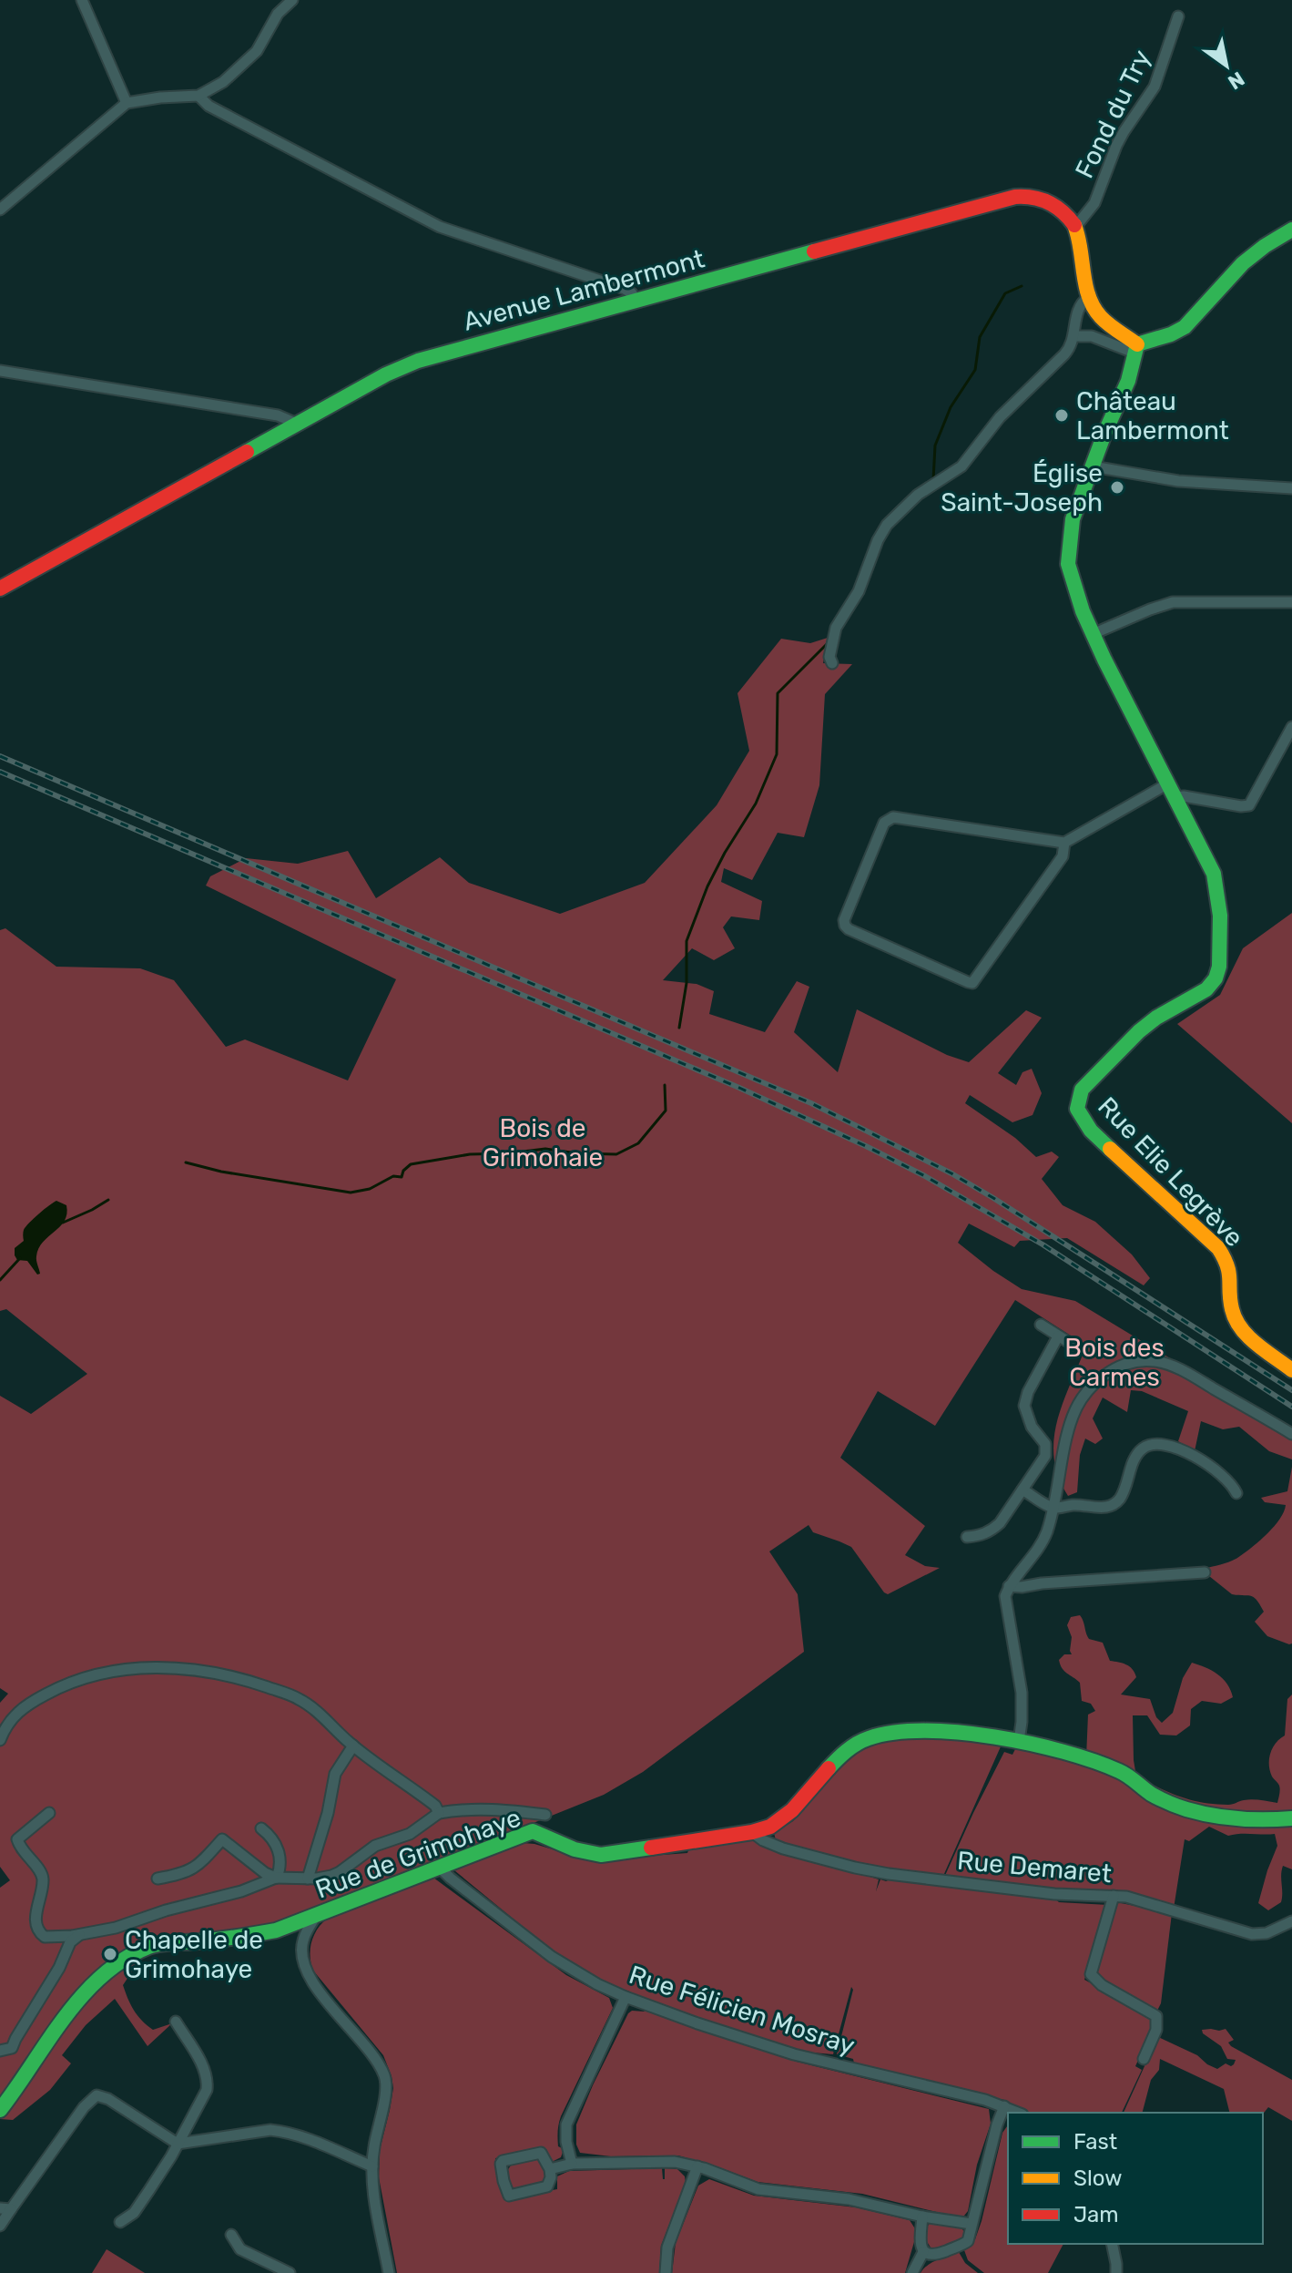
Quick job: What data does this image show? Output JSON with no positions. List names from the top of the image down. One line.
{"streets":{"street":["Fond du Try","Avenue Lambermont","Rue Elie Legrève","Rue de Grimohaye","Rue Demaret","Rue Félicien Mosray"]},"crossings":[["Fond du Try","Avenue Lambermont"],["Rue de Grimohaye","Rue Demaret"],["Rue de Grimohaye","Rue Félicien Mosray"]],"parks":["Bois de Grimohaie","Bois des Carmes"],"places":["Château Lambermont","Église Saint-Joseph","Chapelle de Grimohaye"],"legend":["Fast","Slow","Jam"],"north":"bottom right"}
